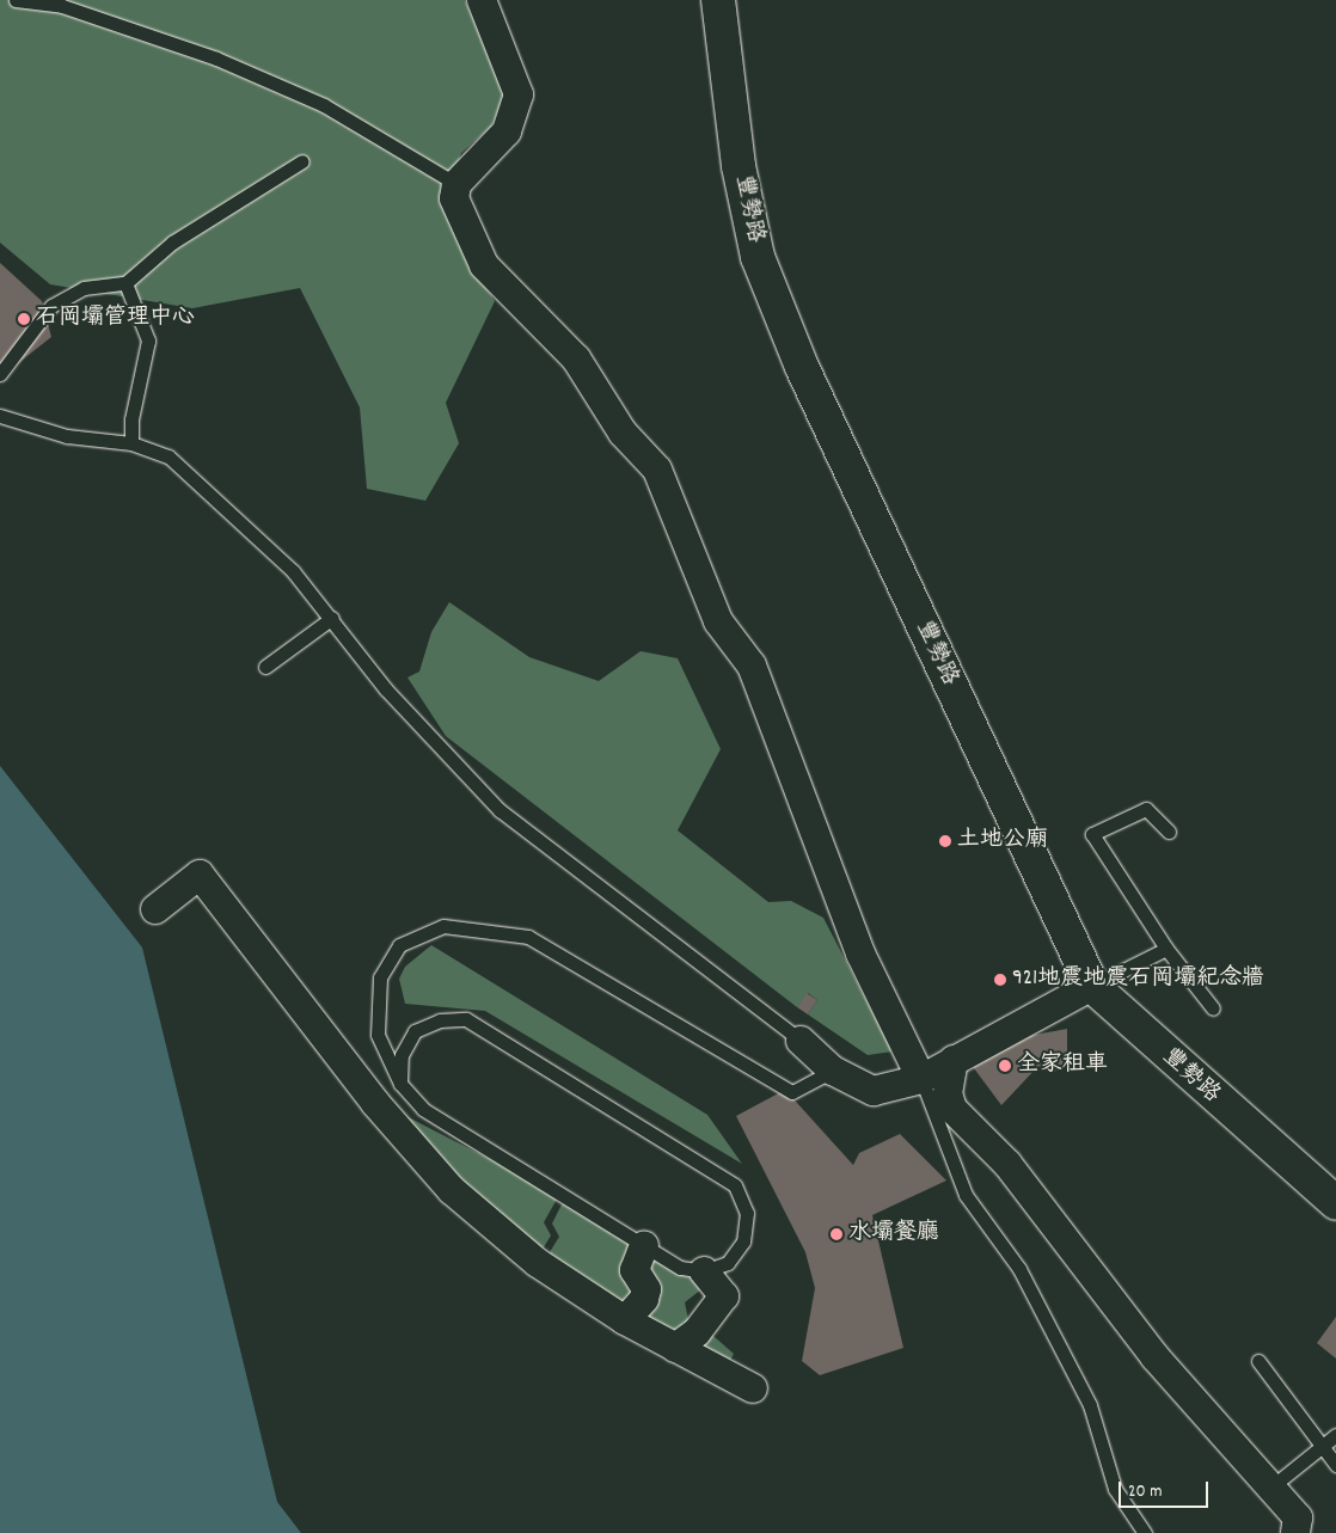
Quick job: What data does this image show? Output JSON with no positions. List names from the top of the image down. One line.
{"streets":{"street":["豐勢路"]},"places":["石岡壩管理中心","土地公廟","921地震地震石岡壩紀念牆","全家租車","水壩餐廳"],"scale_bar":"20 m"}
